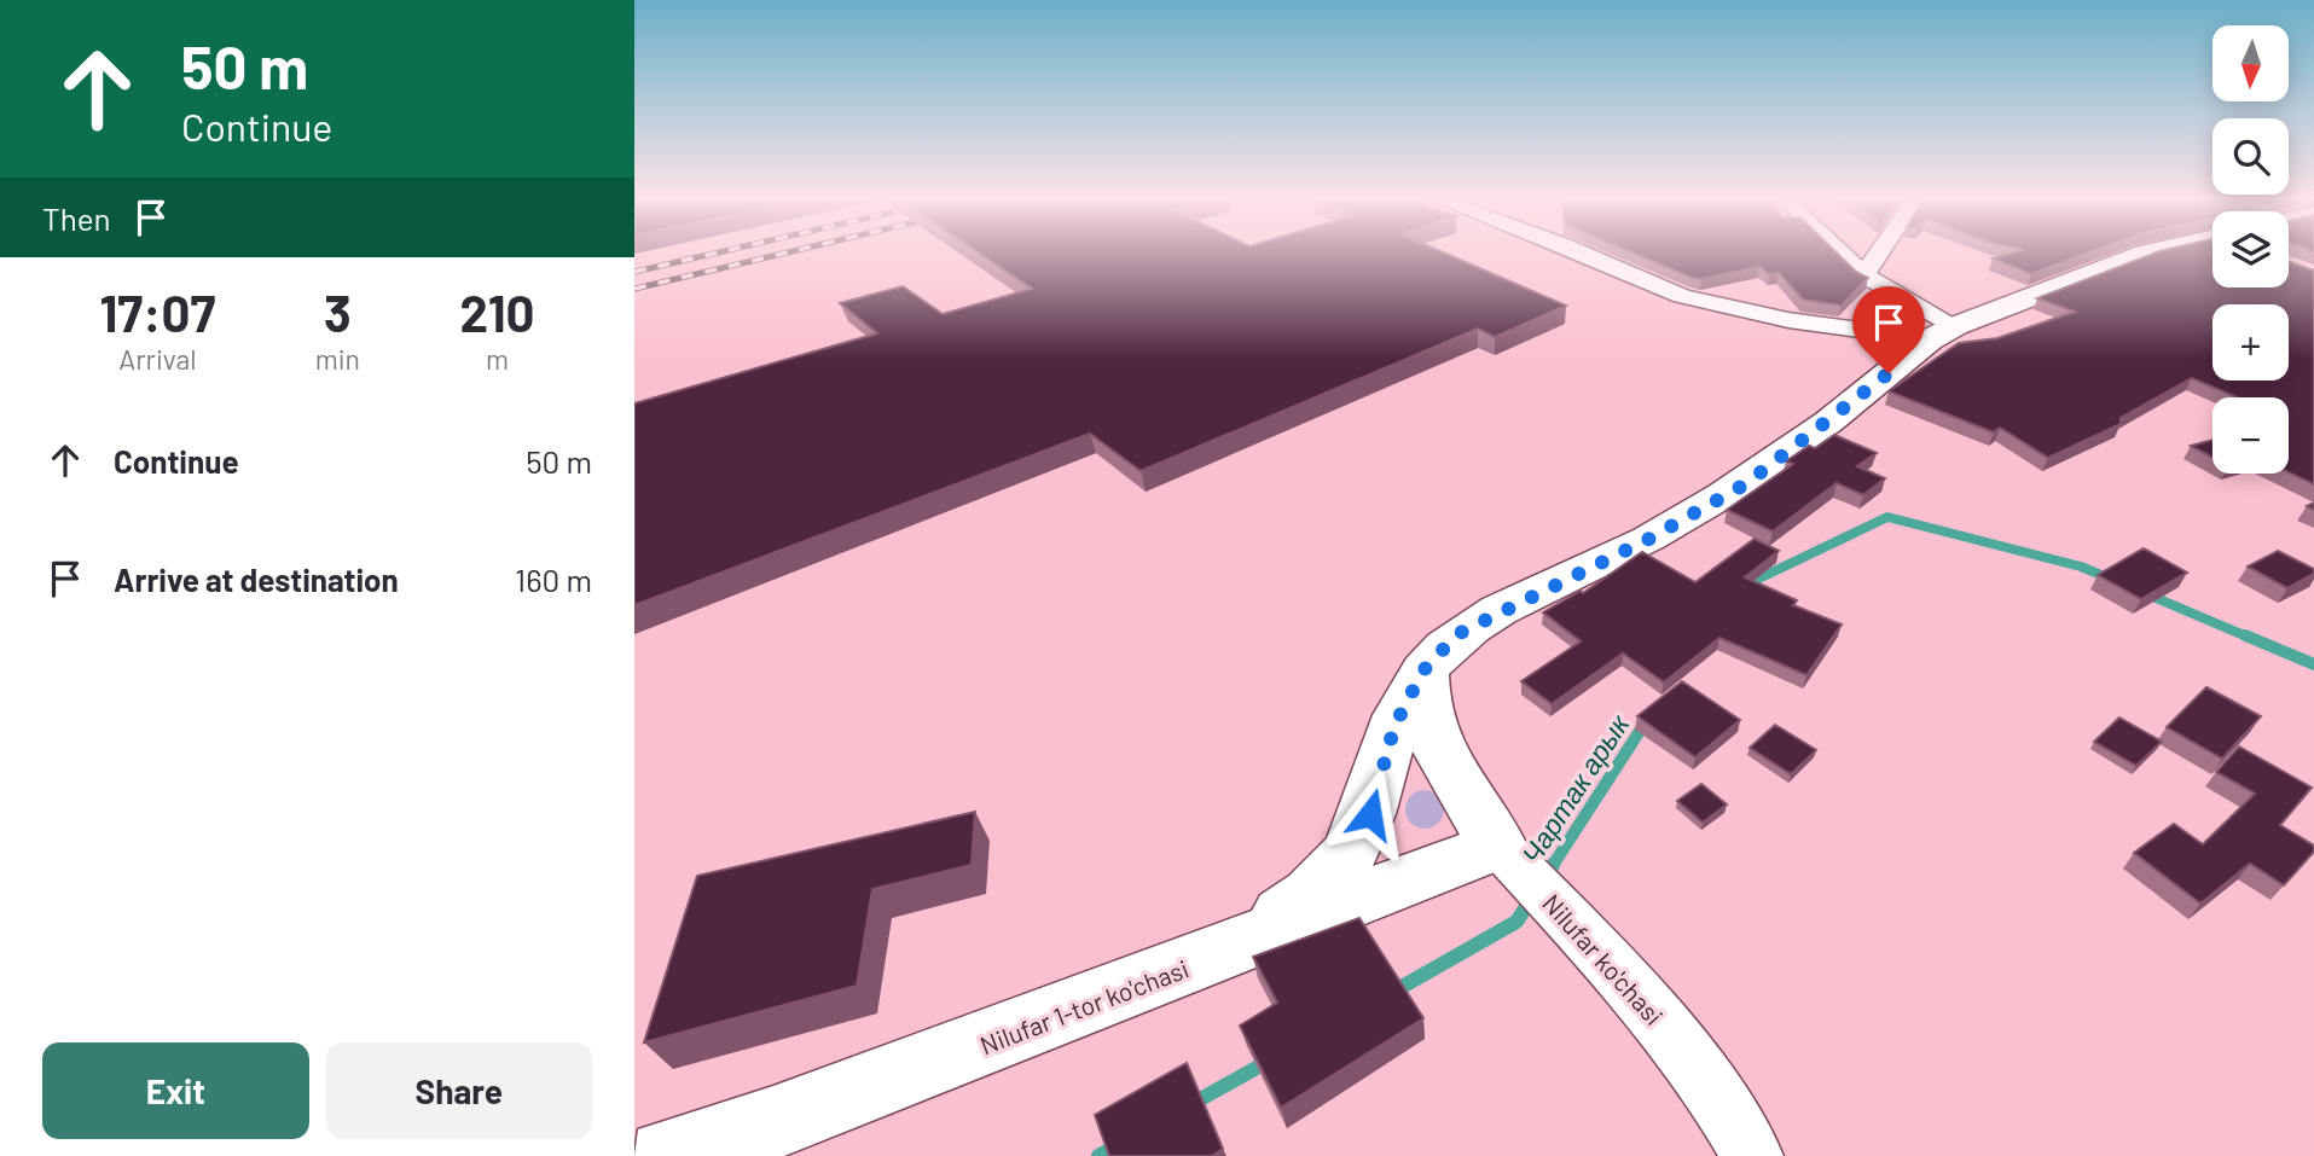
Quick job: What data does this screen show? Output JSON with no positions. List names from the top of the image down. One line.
{"streets":{"street":["Nilufar ko'chasi","Nilufar 1-tor ko'chasi"]},"crossings":[["Nilufar ko'chasi","Nilufar 1-tor ko'chasi"]],"water":["Чартак арык"],"north":"bottom","page":{"turn":["50 m","Continue"],"map_buttons":["+","−"],"then":"Then","eta":["17:07","Arrival","3","min","210","m"],"list":[{"name":"Continue","value":"50 m"},{"name":"Arrive at destination","value":"160 m"}],"buttons":["Exit","Share"]}}
